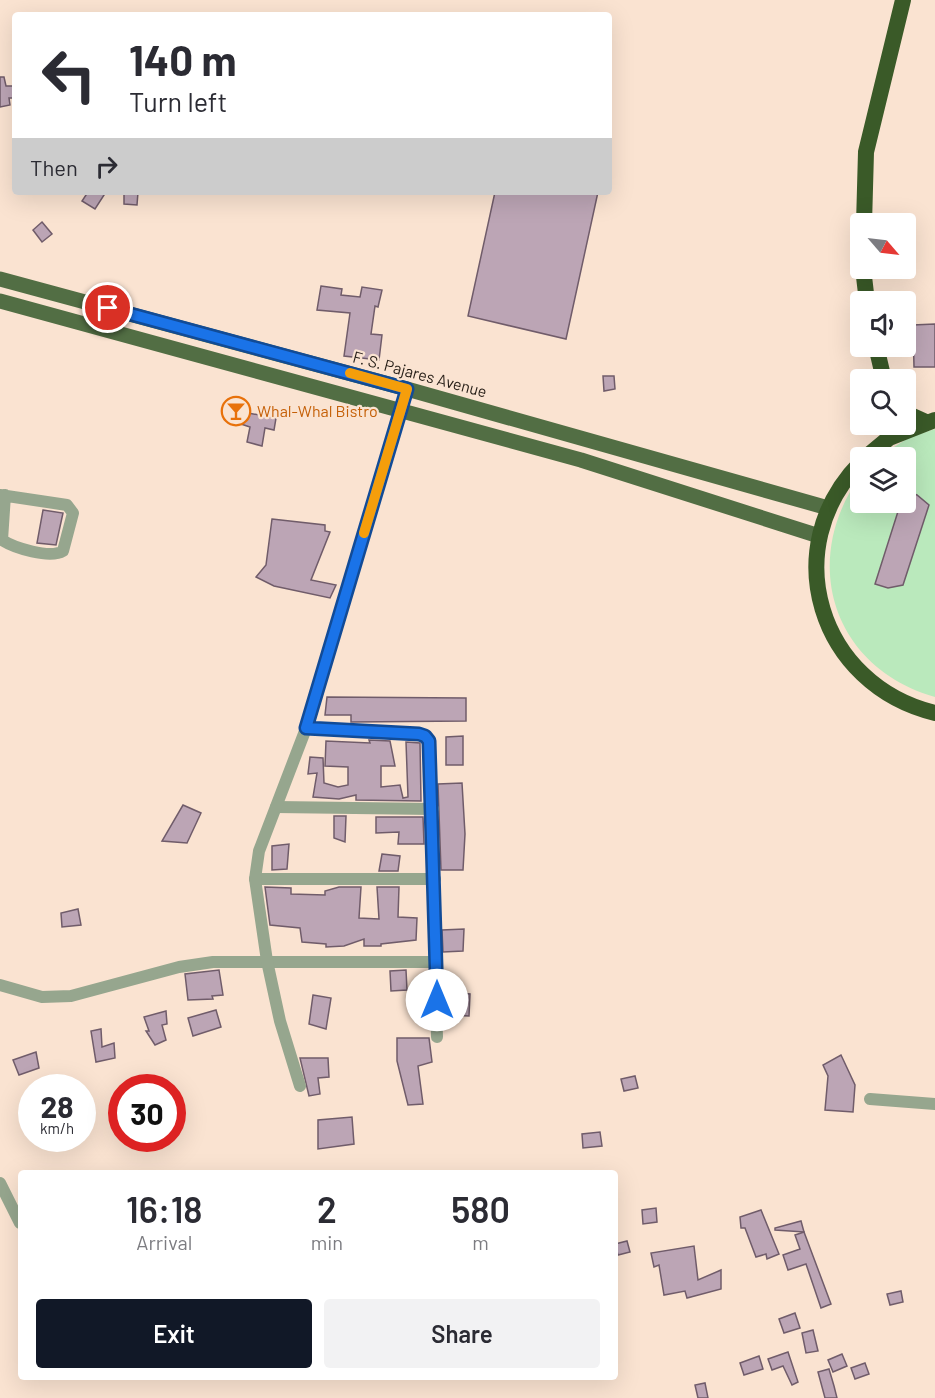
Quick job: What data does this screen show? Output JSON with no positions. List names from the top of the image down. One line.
{"streets":{"main road":["F. S. Pajares Avenue"]},"places":{"bar":["Whal-Whal Bistro"]},"north":"bottom right","page":{"turn":["140 m","Turn left"],"then":"Then","speed":"28 km/h","limit":"30","eta":["16:18","Arrival","2","min","580","m"],"buttons":["Exit","Share"]}}
